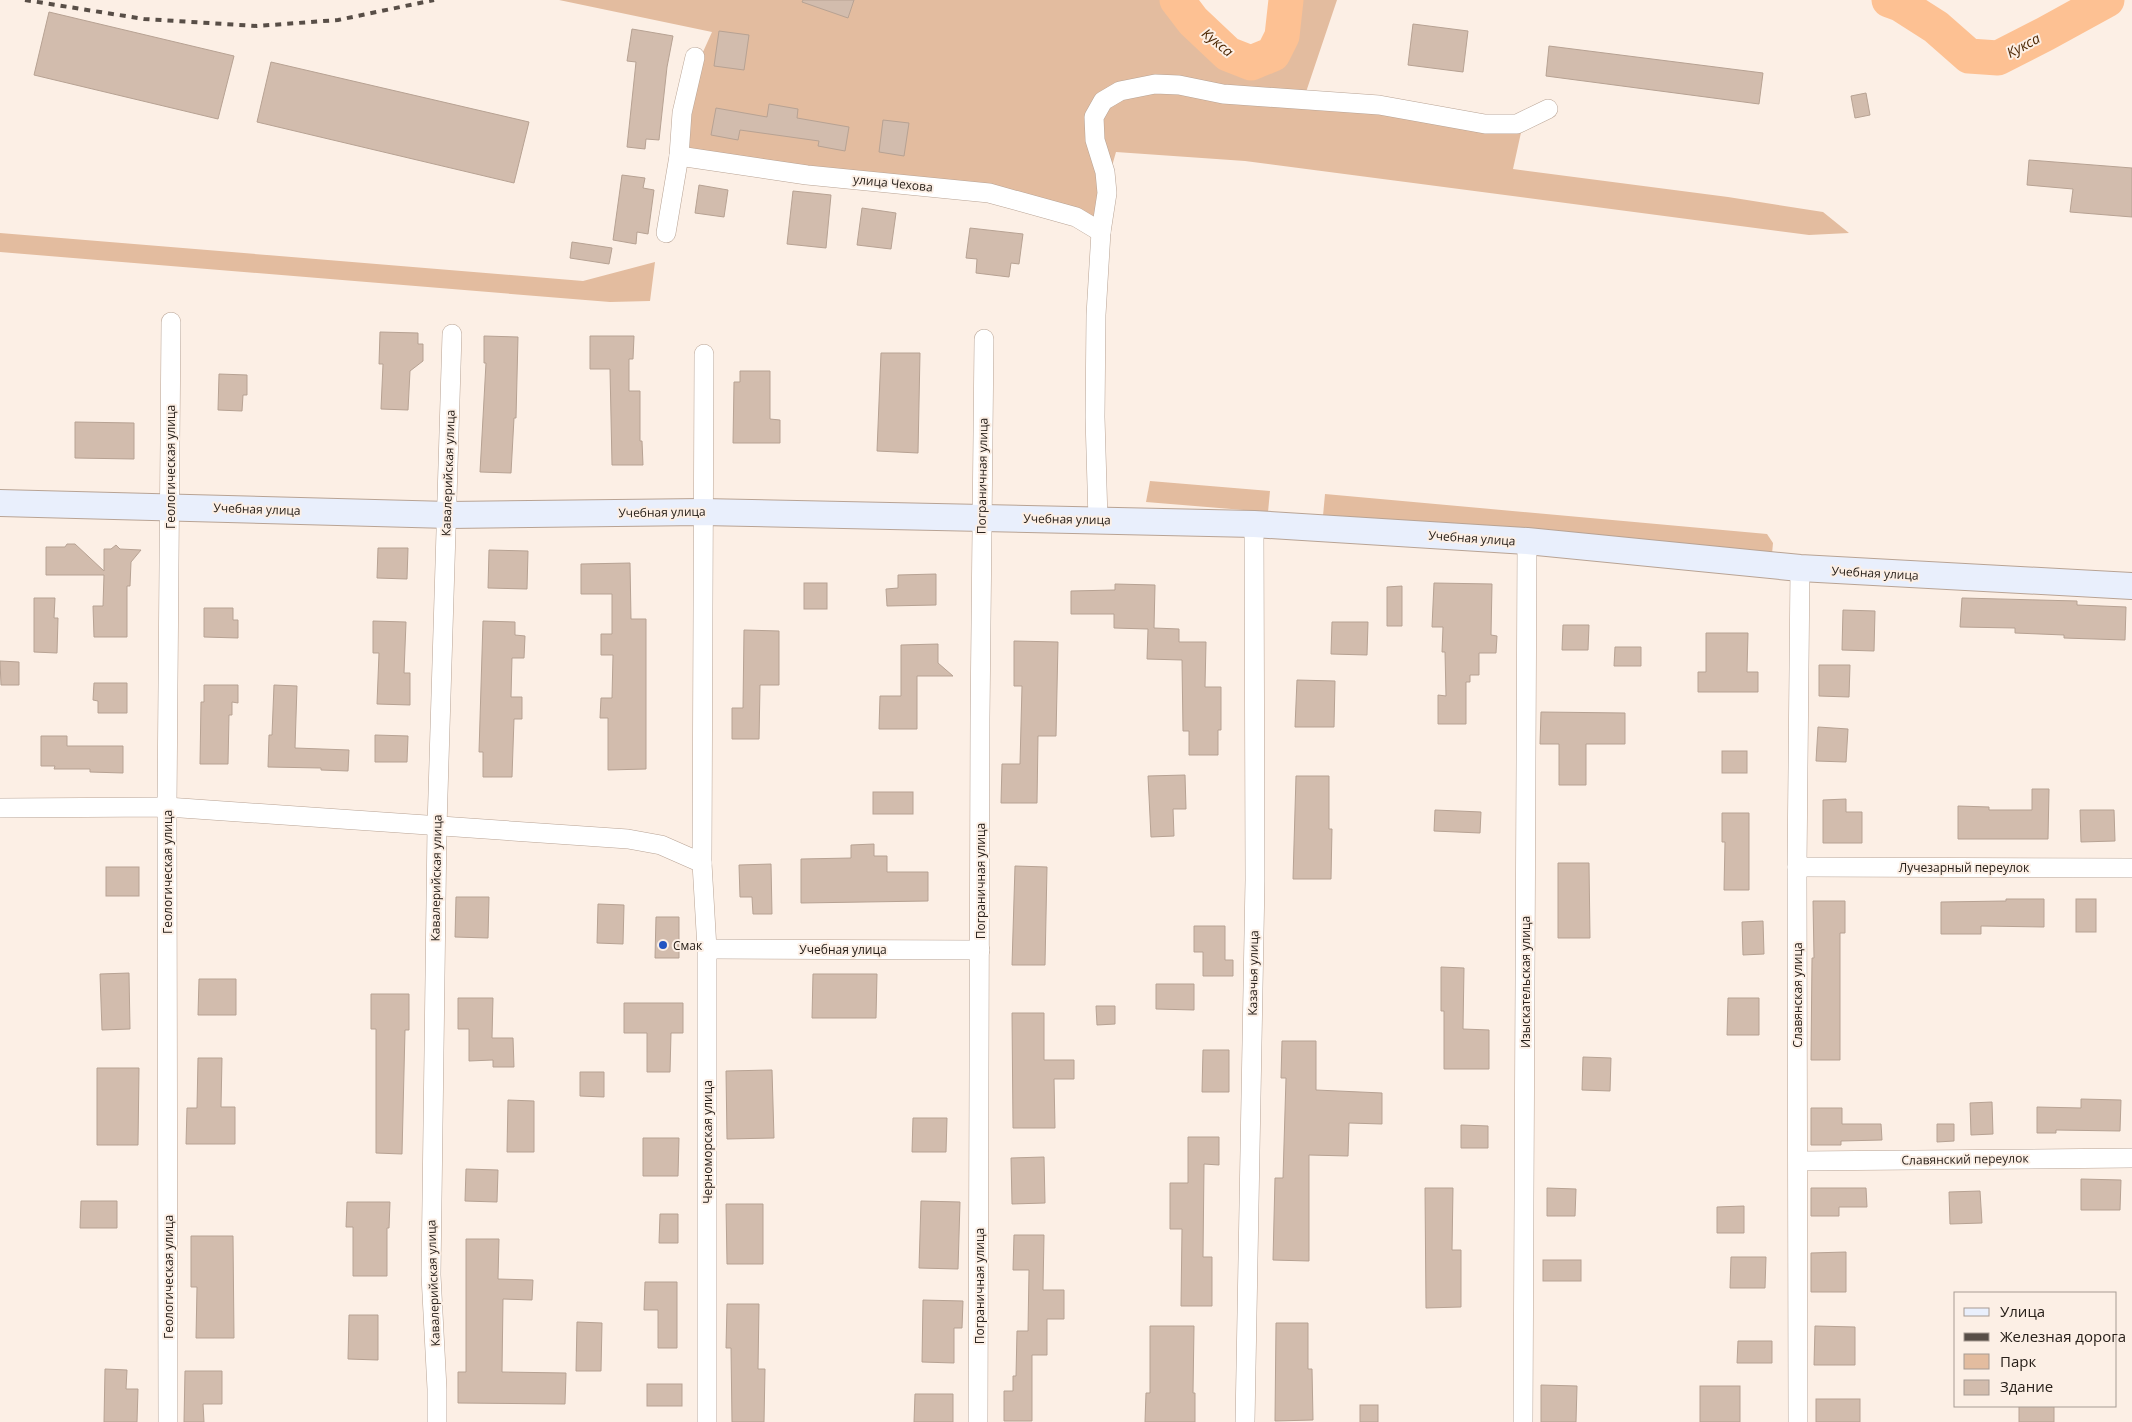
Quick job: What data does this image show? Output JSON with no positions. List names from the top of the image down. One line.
{"streets":{"street":["улица Чехова","Геологическая улица","Кавалерийская улица","Пограничная улица","Учебная улица","Лучезарный переулок","Казачья улица","Изыскательская улица","Славянская улица","Черноморская улица","Славянский переулок"]},"crossings":[["Геологическая улица","Учебная улица"],["Кавалерийская улица","Учебная улица"],["Пограничная улица","Учебная улица"],["Учебная улица","Казачья улица"],["Учебная улица","Изыскательская улица"],["Учебная улица","Славянская улица"],["Учебная улица","Черноморская улица"],["Лучезарный переулок","Славянская улица"],["Славянская улица","Славянский переулок"]],"water":["Кукса"],"places":["Смак"],"legend":["Улица","Железная дорога","Парк","Здание"]}
